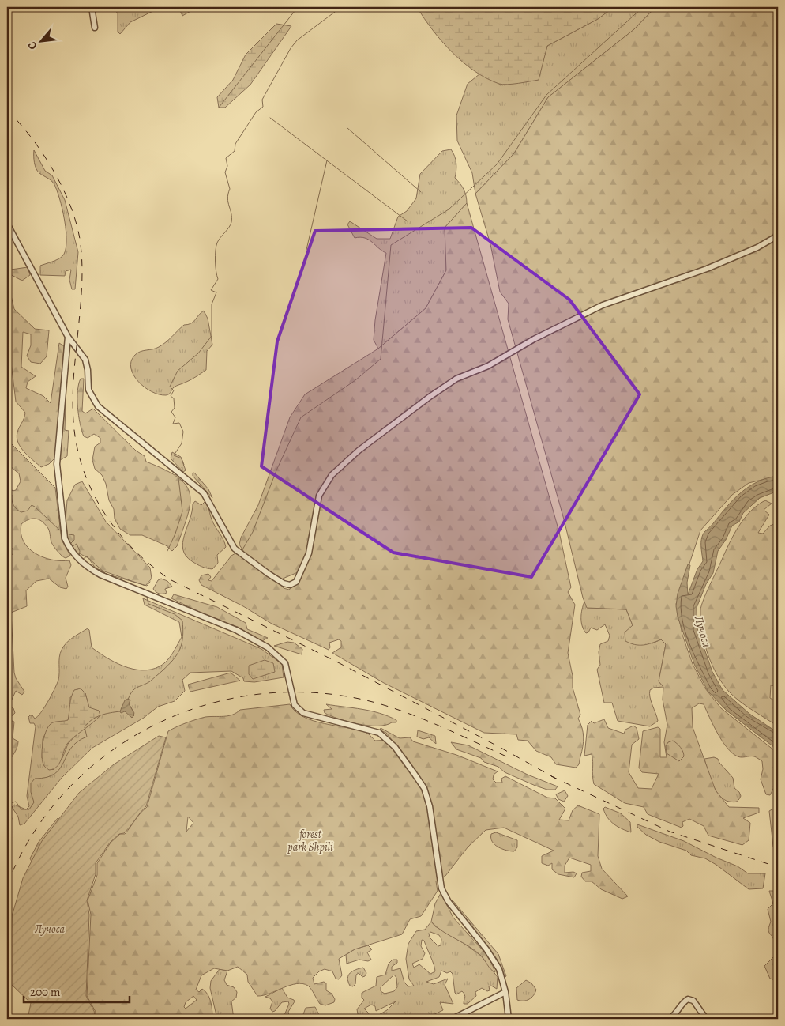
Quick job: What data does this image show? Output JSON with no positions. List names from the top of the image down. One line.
{"water":["Лучоса"],"parks":["forest park Shpili","Лучоса"],"scale_bar":"200 m","north":"bottom left"}
